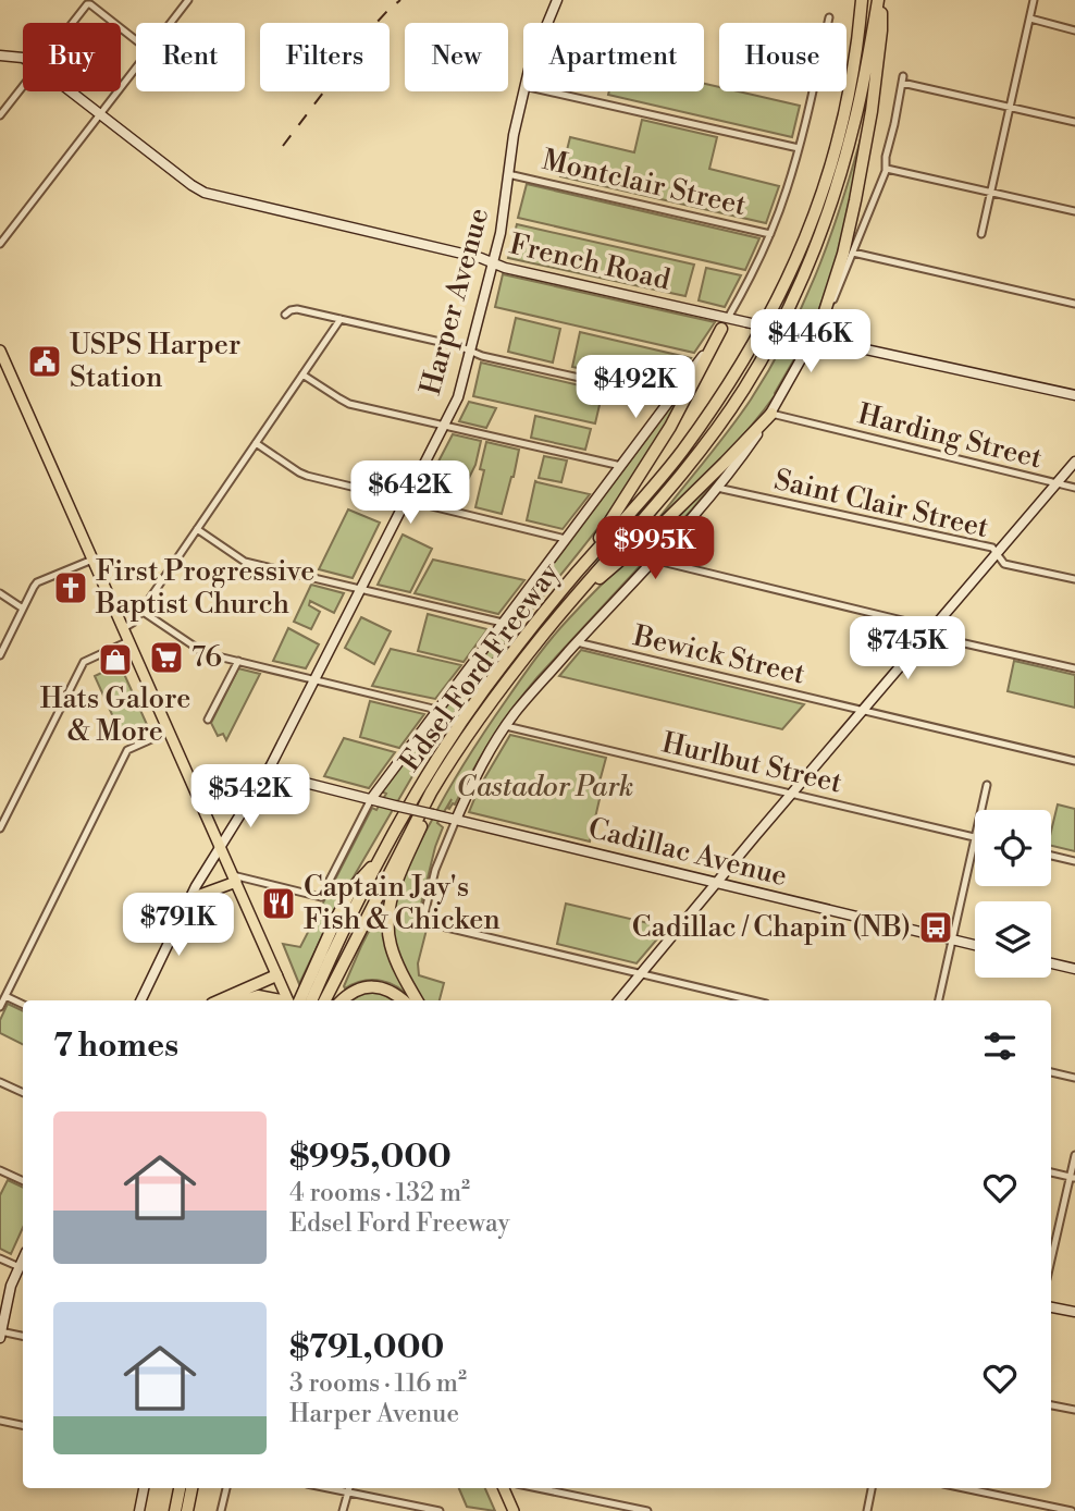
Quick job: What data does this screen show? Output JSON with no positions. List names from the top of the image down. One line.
{"streets":{"highway":["Edsel Ford Freeway"],"street":["Montclair Street","French Road","Harper Avenue","Harding Street","Saint Clair Street","Bewick Street","Hurlbut Street","Cadillac Avenue"]},"crossings":[["Montclair Street","Harper Avenue"],["French Road","Harper Avenue"],["French Road","Edsel Ford Freeway"],["Harper Avenue","Cadillac Avenue"],["Harding Street","Edsel Ford Freeway"],["Saint Clair Street","Edsel Ford Freeway"],["Bewick Street","Edsel Ford Freeway"],["Edsel Ford Freeway","Hurlbut Street"],["Edsel Ford Freeway","Cadillac Avenue"]],"parks":["Castador Park"],"places":{"public building":["USPS Harper Station"],"church":["First Progressive Baptist Church"],"supermarket":["76"],"shop":["Hats Galore & More"],"restaurant":["Captain Jay's Fish & Chicken"],"bus stop":["Cadillac / Chapin (NB)"]},"page":{"chip":["Buy","Rent","Filters","New","Apartment","House"],"price":["$446K","$492K","$642K","$995K","$745K","$542K","$791K"],"heading":"7 homes","list":[{"name":"$995,000","note":"4 rooms · 132 m² · Edsel Ford Freeway"},{"name":"$791,000","note":"3 rooms · 116 m² · Harper Avenue"}]}}
